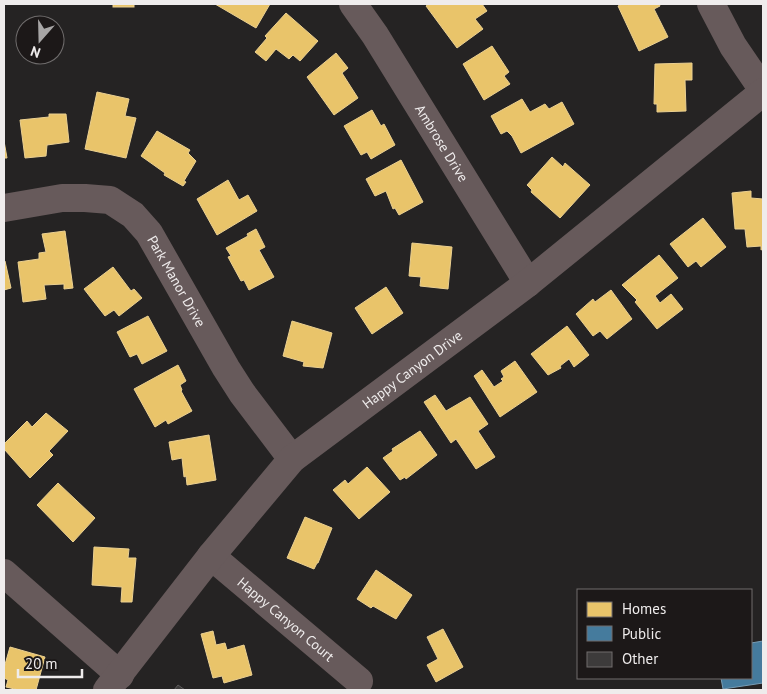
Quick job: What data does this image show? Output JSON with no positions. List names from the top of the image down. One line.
{"streets":{"street":["Ambrose Drive","Park Manor Drive","Happy Canyon Drive","Happy Canyon Court"]},"crossings":[["Ambrose Drive","Happy Canyon Drive"],["Park Manor Drive","Happy Canyon Drive"],["Happy Canyon Drive","Happy Canyon Court"]],"legend":["Homes","Public","Other"],"scale_bar":"20 m","north":"bottom"}
